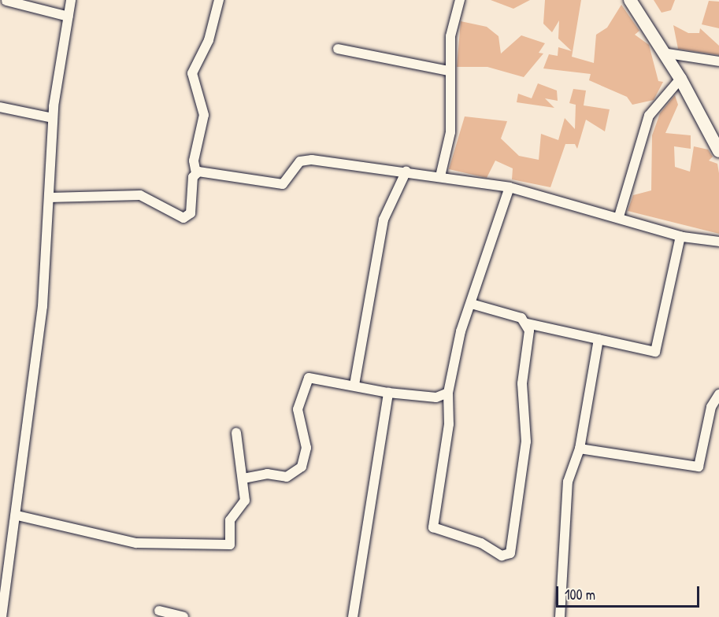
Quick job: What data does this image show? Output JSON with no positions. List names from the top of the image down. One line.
{"scale_bar":"100 m"}
